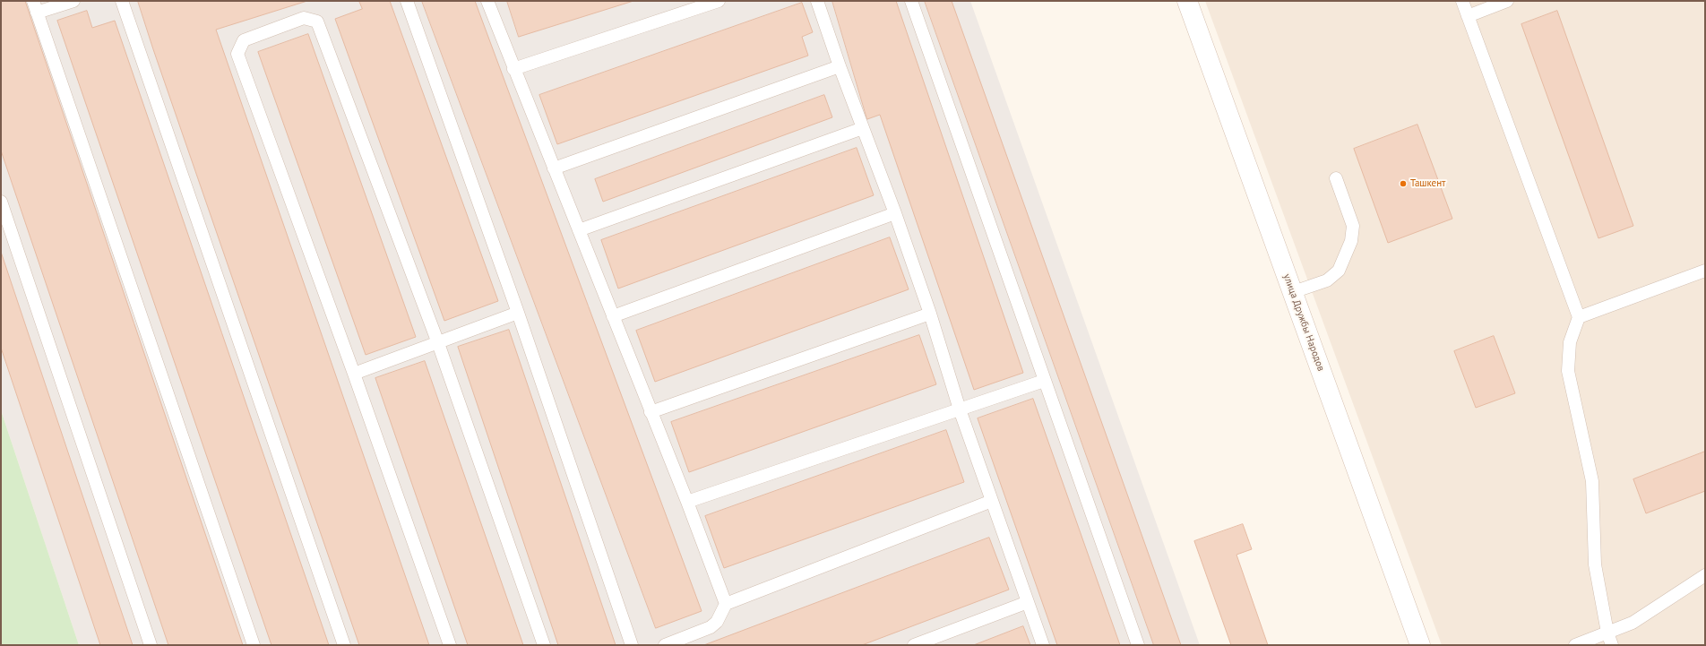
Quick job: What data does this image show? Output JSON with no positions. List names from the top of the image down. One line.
{"streets":{"main road":["улица Дружбы Народов"]},"places":["Ташкент"]}
